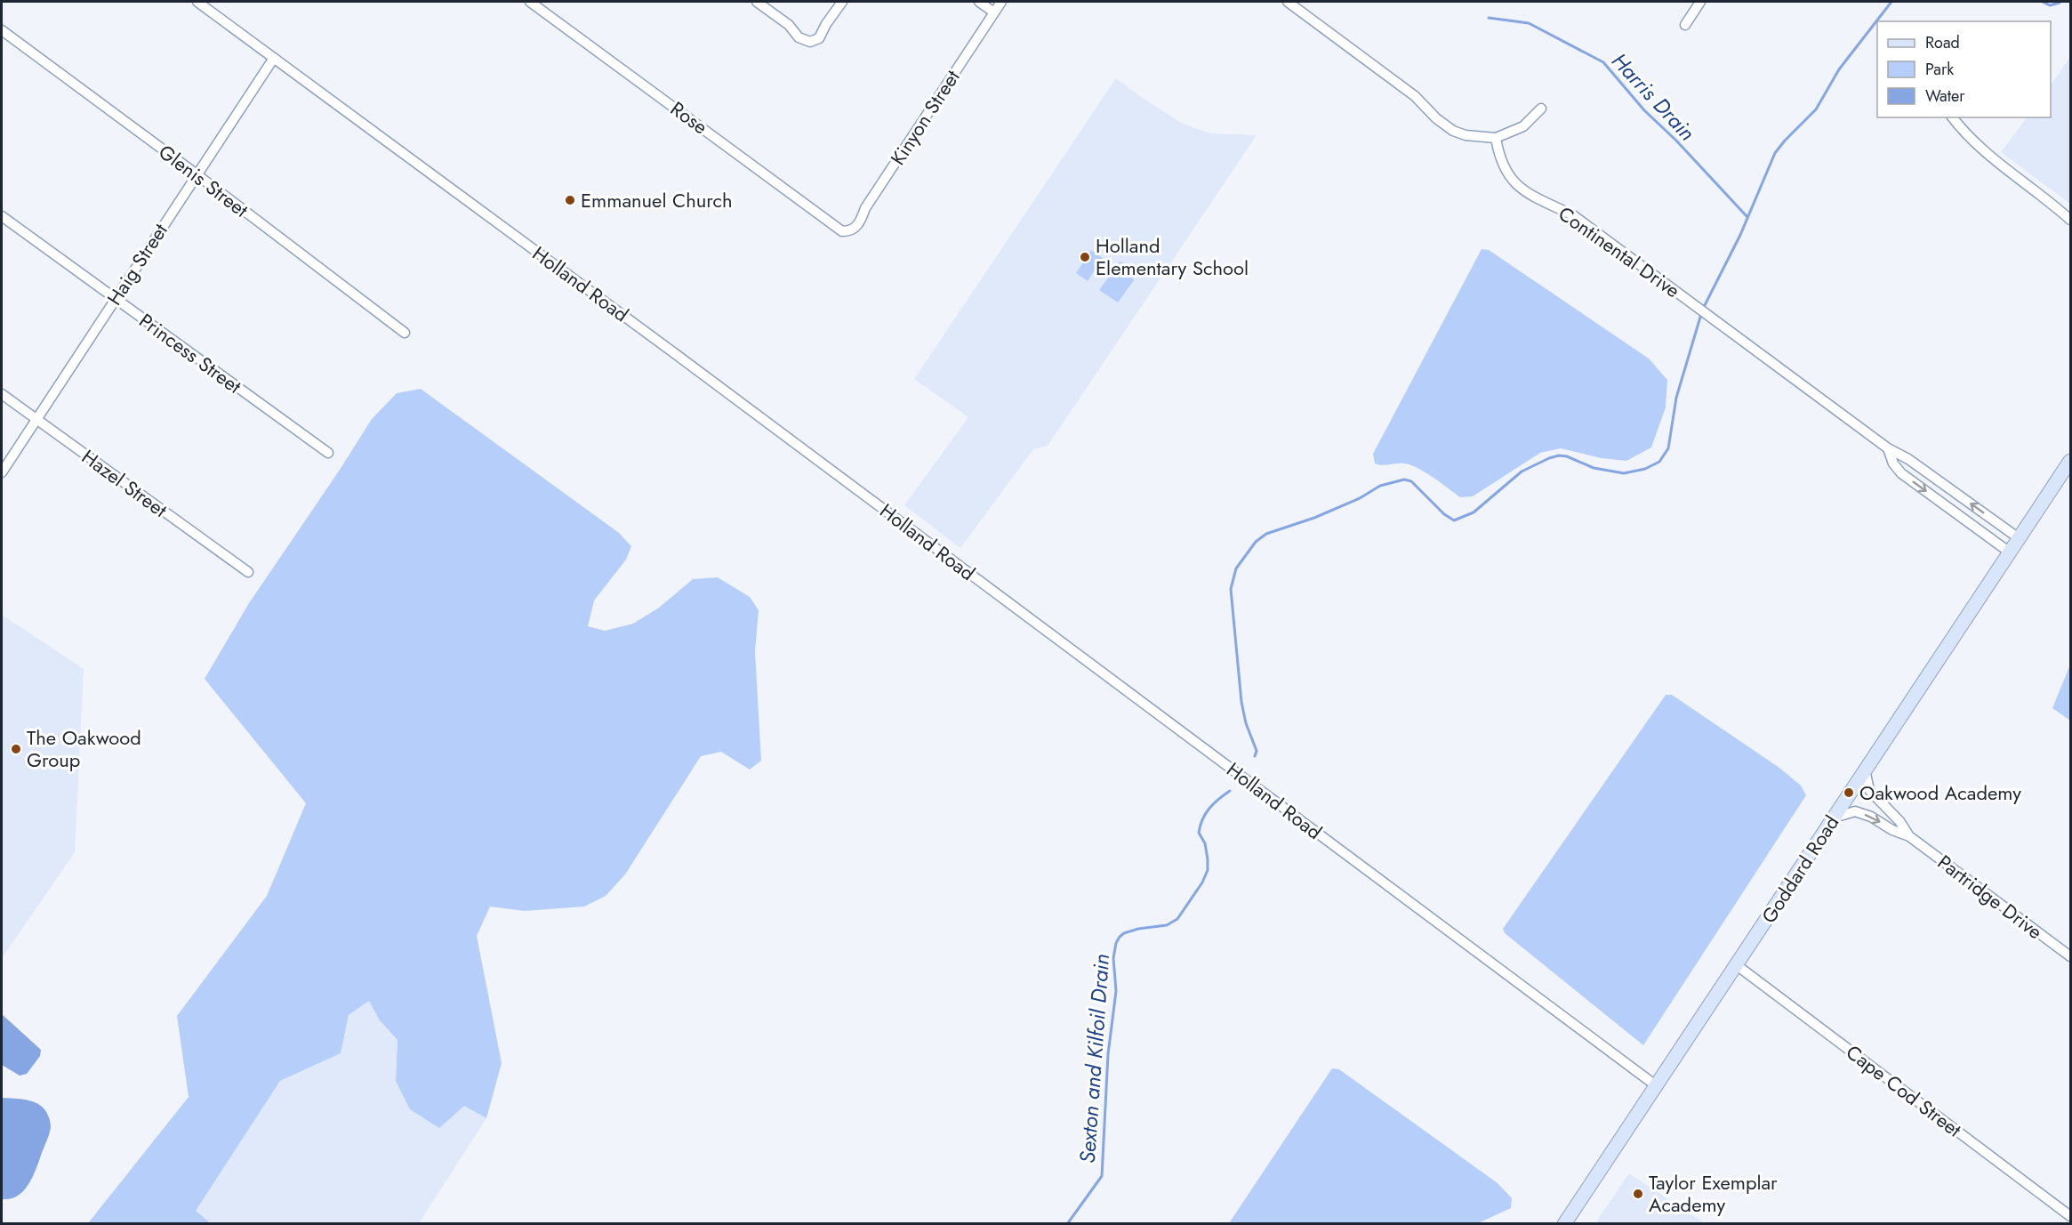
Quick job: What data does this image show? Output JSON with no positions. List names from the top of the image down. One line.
{"streets":{"main road":["Goddard Road"],"street":["Rose","Kinyon Street","Glenis Street","Continental Drive","Haig Street","Holland Road","Princess Street","Hazel Street","Partridge Drive","Cape Cod Street"]},"crossings":[["Rose","Kinyon Street"],["Glenis Street","Haig Street"],["Continental Drive","Goddard Road"],["Haig Street","Holland Road"],["Haig Street","Princess Street"],["Haig Street","Hazel Street"],["Holland Road","Goddard Road"],["Goddard Road","Cape Cod Street"]],"water":["Harris Drain","Sexton and Kilfoil Drain"],"places":["Emmanuel Church","Holland Elementary School","The Oakwood Group","Oakwood Academy","Taylor Exemplar Academy"],"legend":["Road","Park","Water"]}
